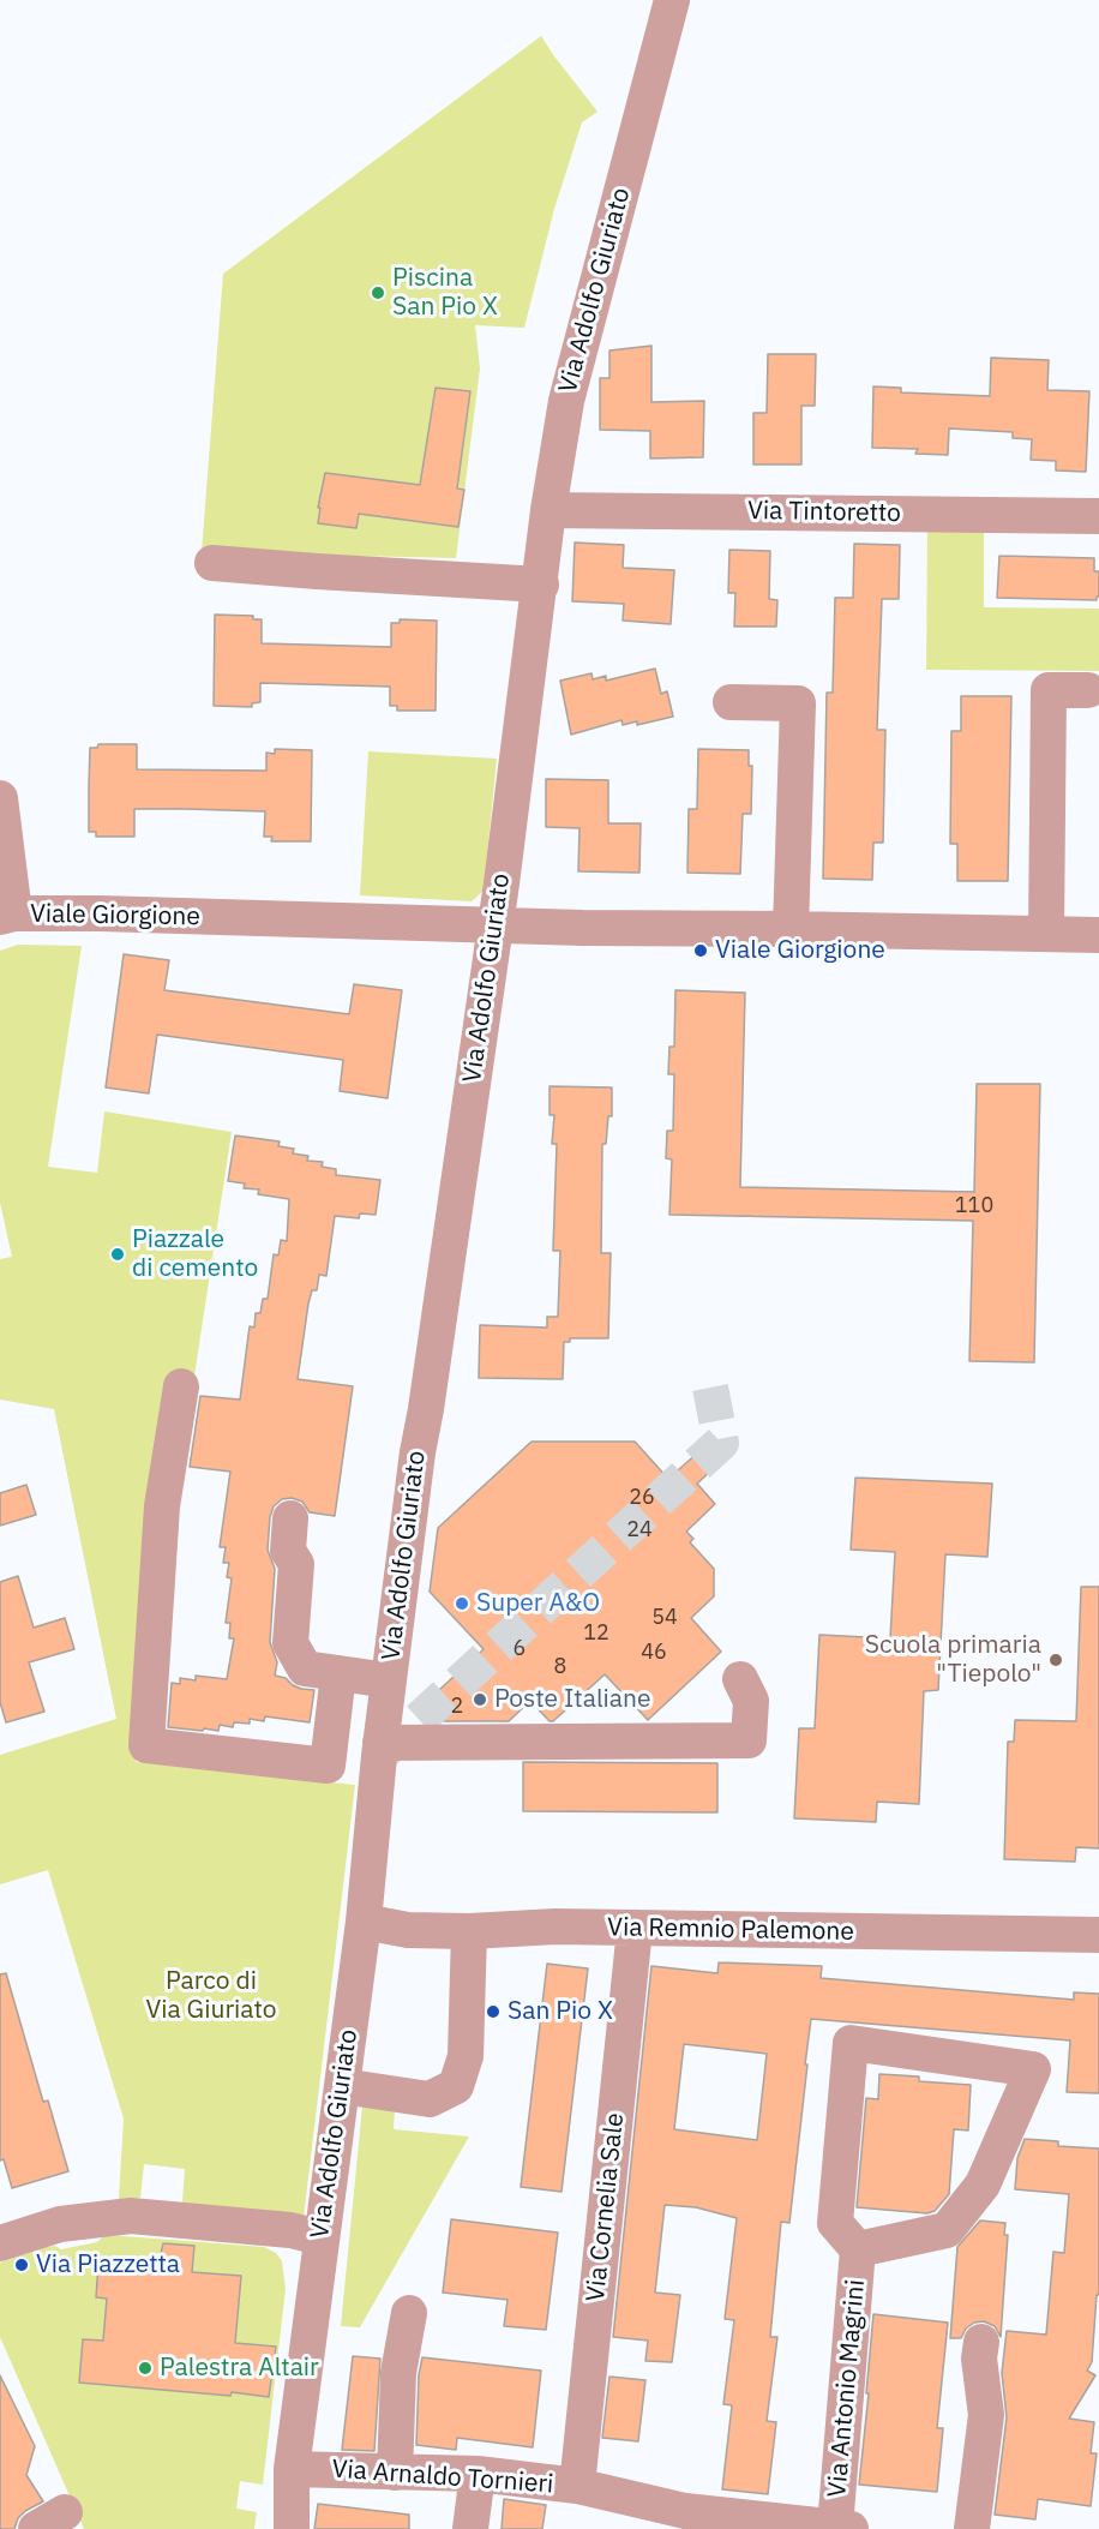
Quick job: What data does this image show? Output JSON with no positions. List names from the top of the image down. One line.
{"streets":{"street":["Via Adolfo Giuriato","Via Tintoretto","Viale Giorgione","Via Remnio Palemone","Via Cornelia Sale","Via Antonio Magrini","Via Arnaldo Tornieri"]},"crossings":[["Via Adolfo Giuriato","Via Tintoretto"],["Via Adolfo Giuriato","Viale Giorgione"],["Via Adolfo Giuriato","Via Remnio Palemone"],["Via Adolfo Giuriato","Via Arnaldo Tornieri"],["Via Remnio Palemone","Via Cornelia Sale"],["Via Cornelia Sale","Via Arnaldo Tornieri"],["Via Antonio Magrini","Via Arnaldo Tornieri"]],"parks":["Parco di Via Giuriato"],"places":["Piscina San Pio X","Viale Giorgione","Piazzale di cemento","Super A&O","Scuola primaria \"Tiepolo\"","Poste Italiane","San Pio X","Via Piazzetta","Palestra Altair"],"house_numbers":["110","26","24","54","12","6","46","8","2"]}
